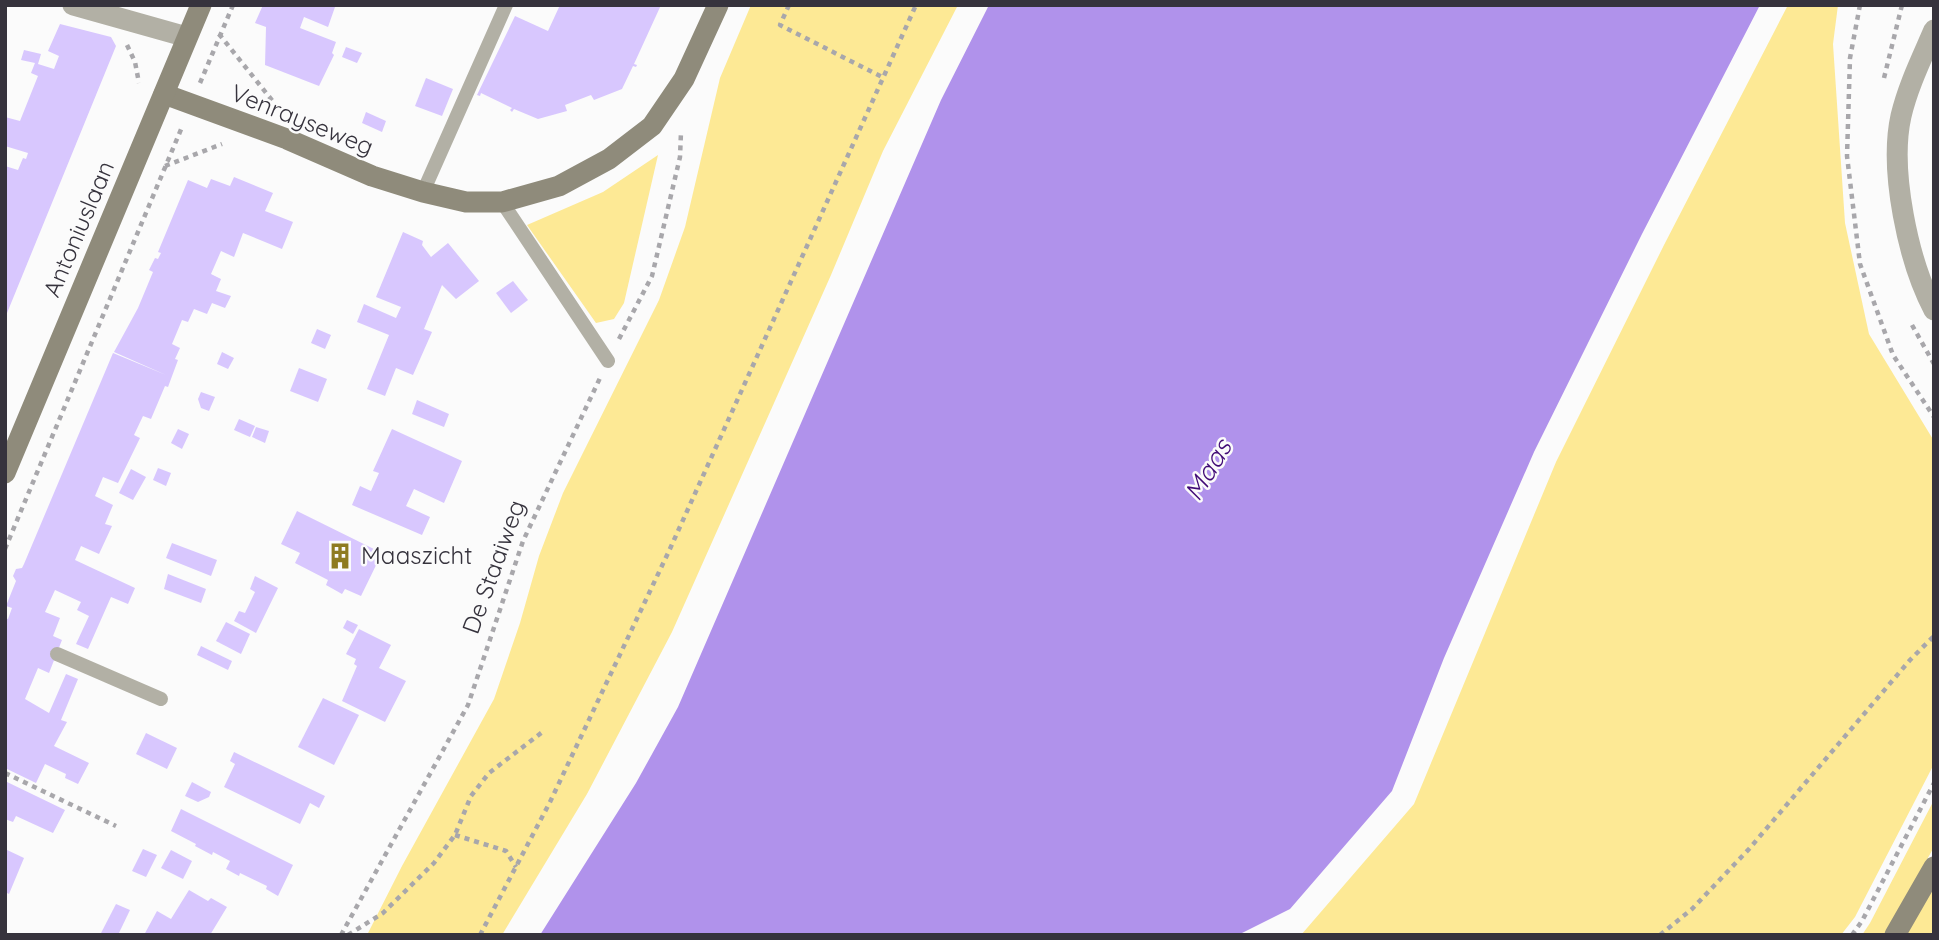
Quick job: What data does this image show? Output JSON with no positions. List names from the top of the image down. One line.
{"streets":{"street":["Venrayseweg","Antoniuslaan"],"path":["De Staaiweg"]},"crossings":[["Venrayseweg","Antoniuslaan"]],"water":["Maas"],"places":{"building":["Maaszicht"]}}
